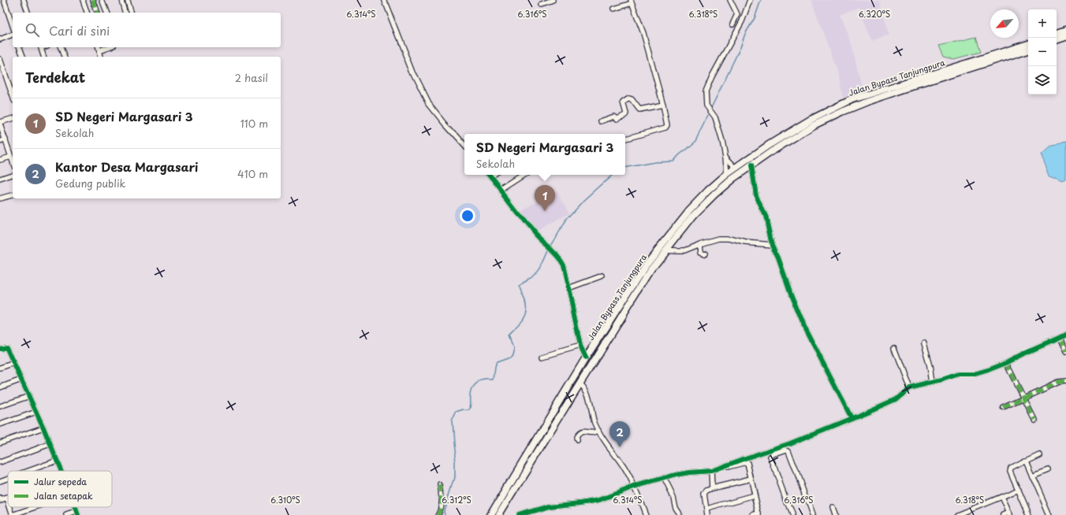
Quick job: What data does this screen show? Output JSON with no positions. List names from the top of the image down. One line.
{"streets":{"highway":["Jalan Bypass Tanjungpura"]},"legend":["Jalur sepeda","Jalan setapak"],"north":"bottom left","page":{"map_buttons":["+","−"],"search":"Cari di sini","heading":["Terdekat","2 hasil"],"list":[{"mark":"1","name":"SD Negeri Margasari 3","note":"Sekolah","value":"110 m"},{"mark":"2","name":"Kantor Desa Margasari","note":"Gedung publik","value":"410 m"}],"popup":["SD Negeri Margasari 3","Sekolah"],"pins":["1","2"]},"coordinates":["6.314°S","6.316°S","6.318°S","6.320°S","6.310°S","6.312°S"]}
